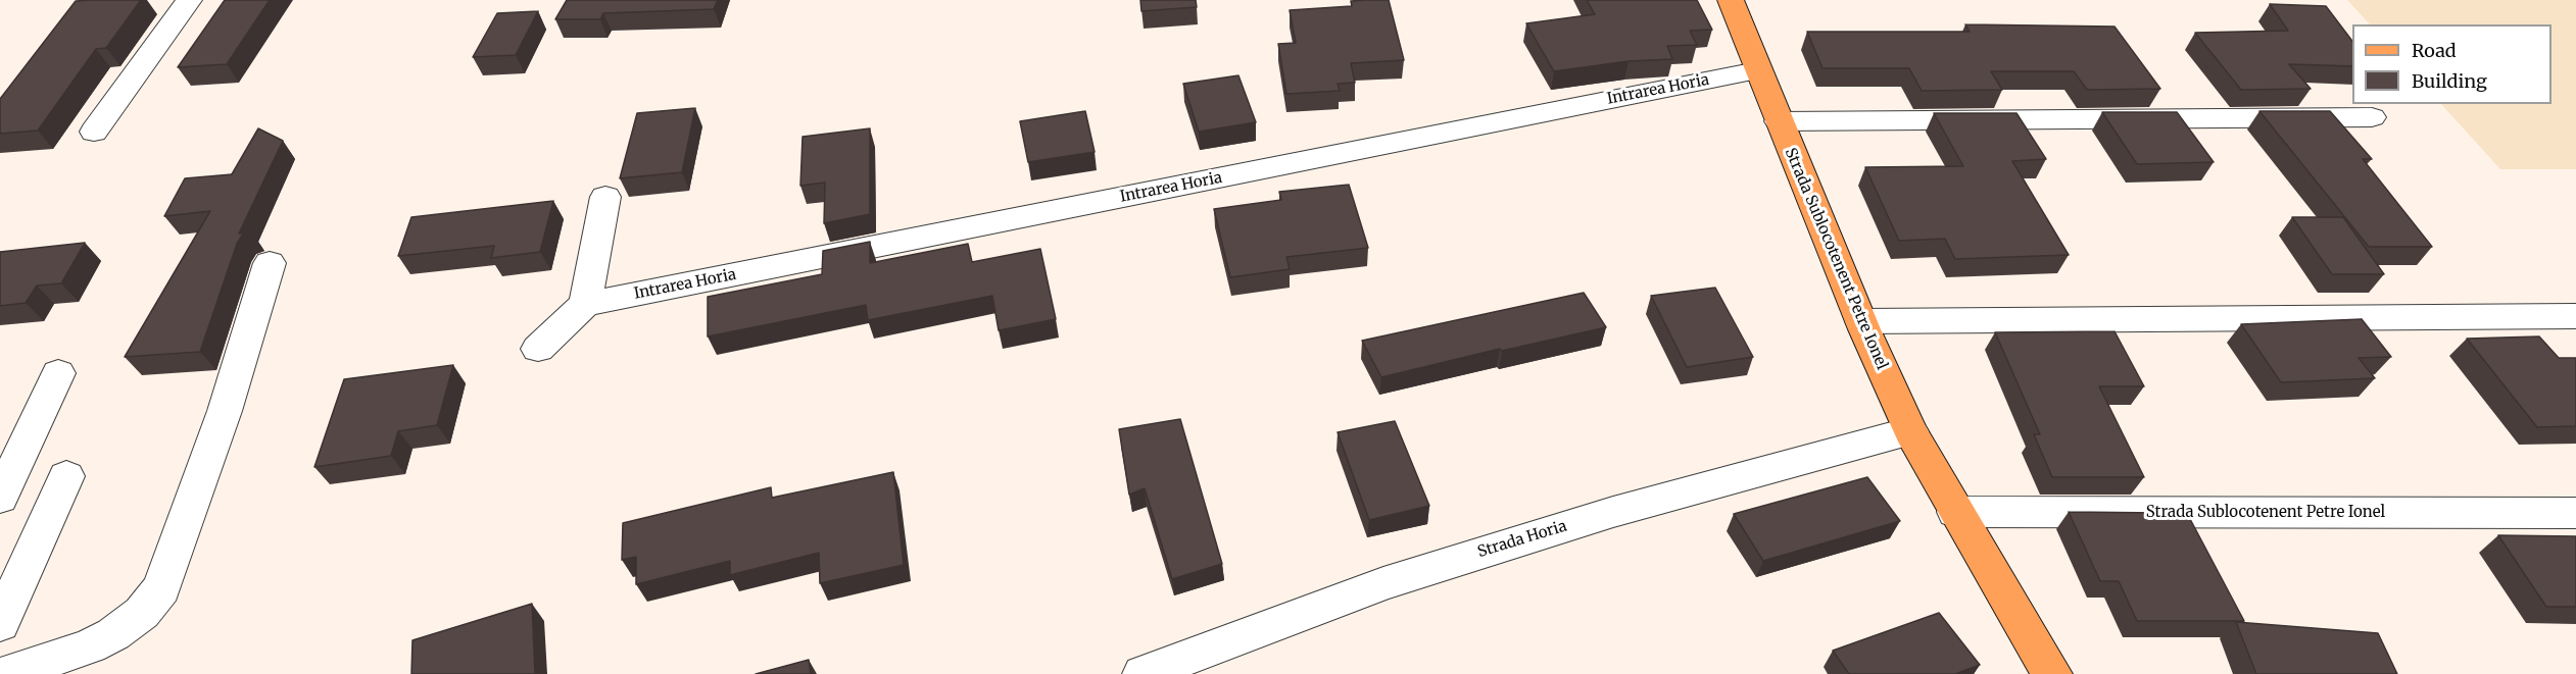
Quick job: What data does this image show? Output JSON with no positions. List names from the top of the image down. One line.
{"streets":{"main road":["Strada Sublocotenent Petre Ionel"],"street":["Intrarea Horia","Strada Horia"]},"crossings":[["Intrarea Horia","Strada Sublocotenent Petre Ionel"],["Strada Sublocotenent Petre Ionel","Strada Horia"]],"legend":["Road","Building"]}
